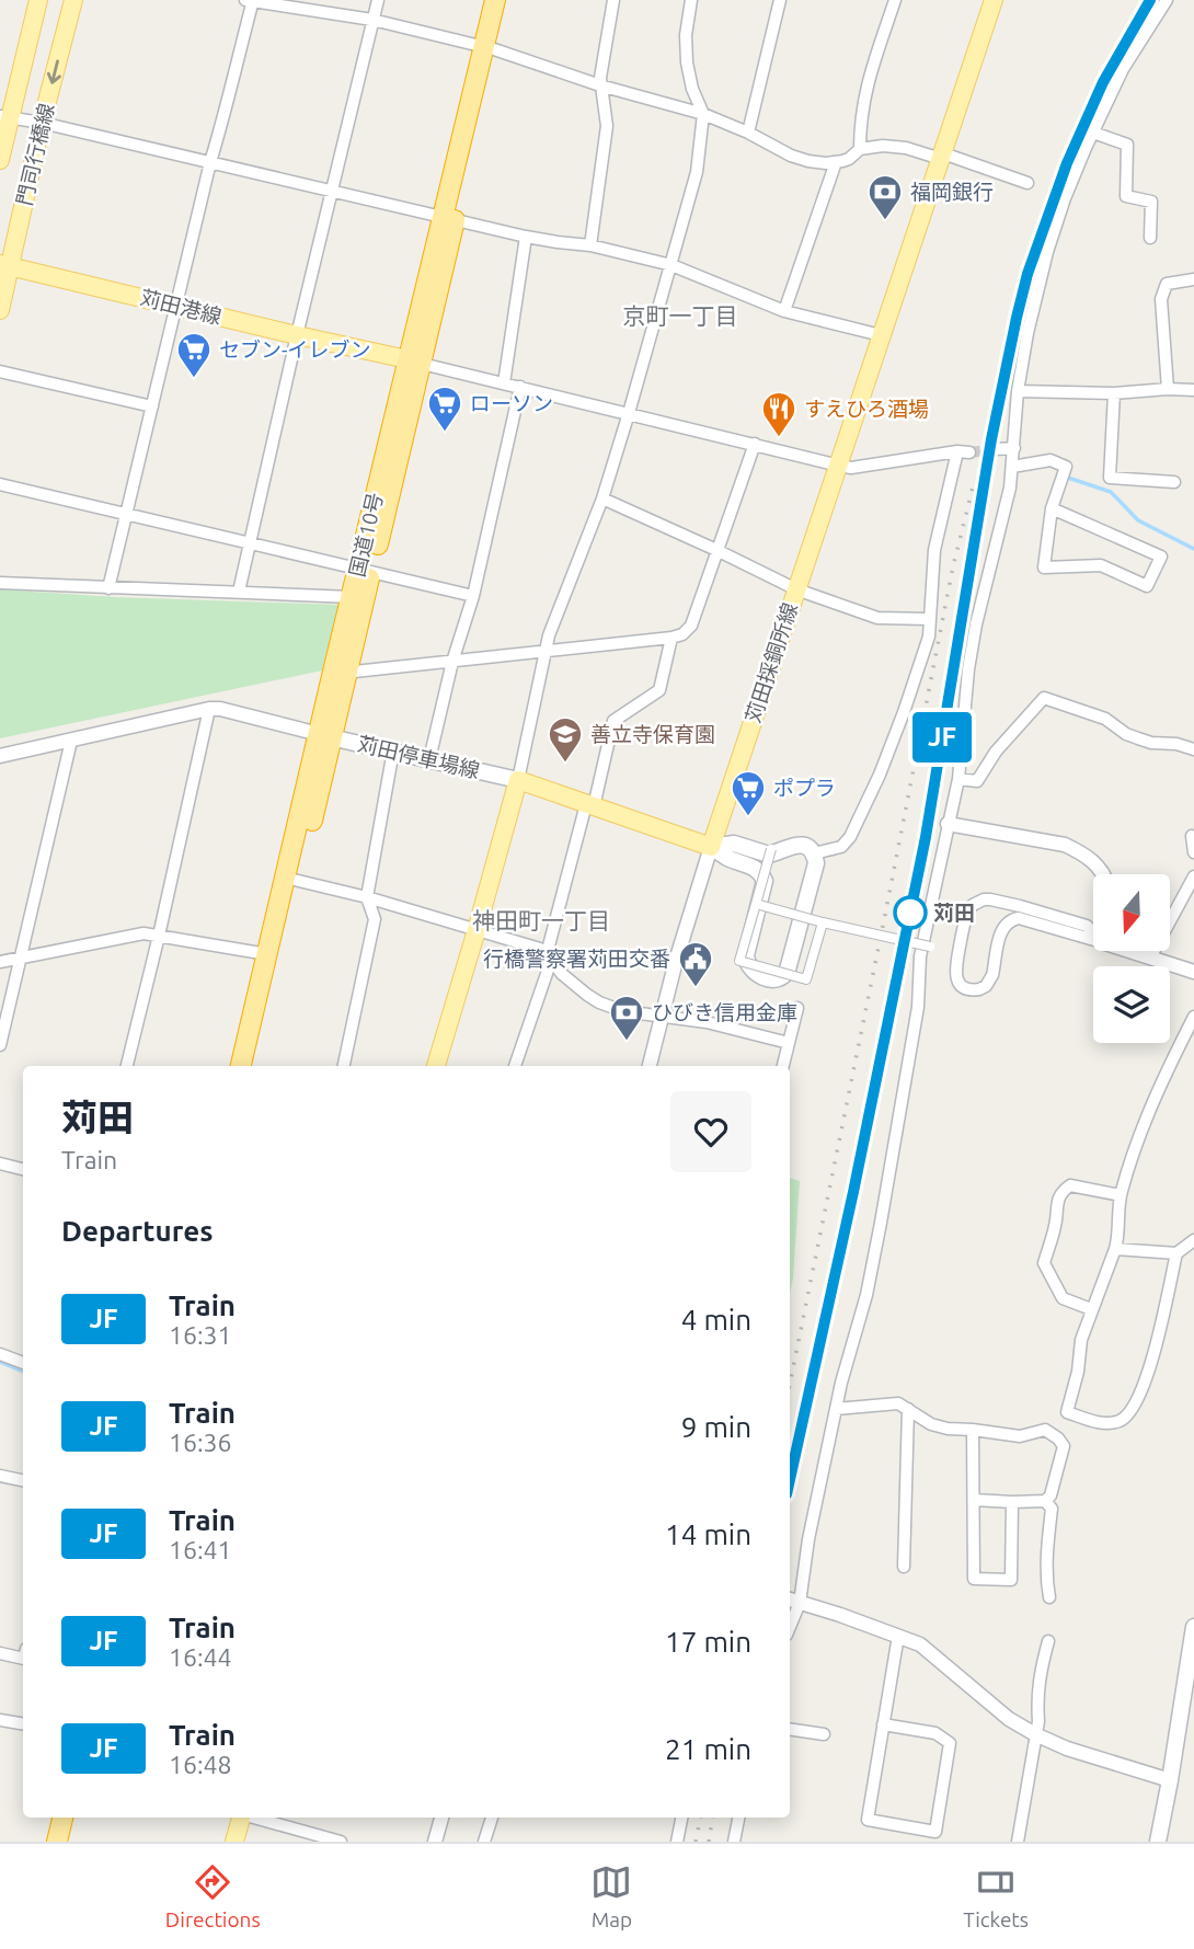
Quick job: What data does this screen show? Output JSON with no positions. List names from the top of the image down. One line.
{"streets":{"highway":["国道10号"],"main road":["門司行橋線","苅田港線","苅田採銅所線","苅田停車場線"]},"crossings":[["門司行橋線","苅田港線"],["苅田港線","国道10号"],["国道10号","苅田停車場線"]],"districts":["京町一丁目","神田町一丁目"],"places":{"bank":["福岡銀行","ひびき信用金庫"],"supermarket":["セブン-イレブン","ローソン","ポプラ"],"restaurant":["すえひろ酒場"],"school or university":["善立寺保育園"],"other":["苅田"],"public building":["行橋警察署苅田交番"]},"north":"bottom","page":{"on_map":"JF","heading":[["苅田","Train"],"Departures"],"list":[{"mark":"JF","name":"Train","note":"16:31","value":"4 min"},{"mark":"JF","name":"Train","note":"16:36","value":"9 min"},{"mark":"JF","name":"Train","note":"16:41","value":"14 min"},{"mark":"JF","name":"Train","note":"16:44","value":"17 min"},{"mark":"JF","name":"Train","note":"16:48","value":"21 min"}],"tabs":["Directions","Map","Tickets"]}}
